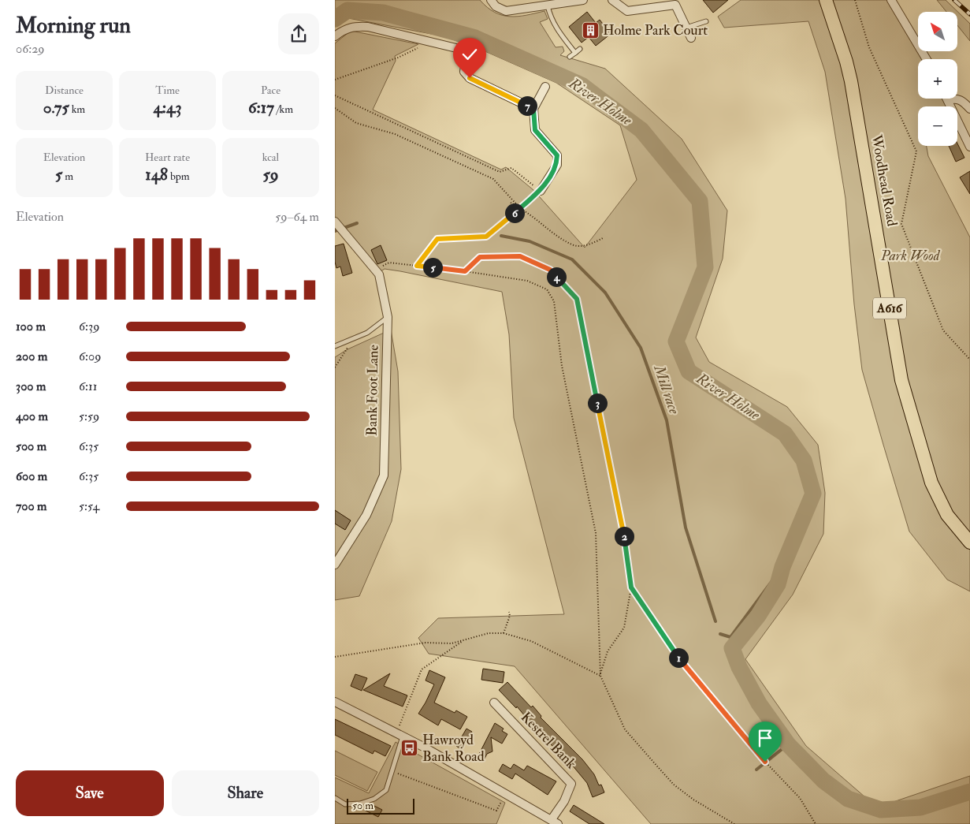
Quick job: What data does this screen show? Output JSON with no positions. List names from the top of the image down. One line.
{"streets":{"main road":["Woodhead Road","A616"],"street":["Bank Foot Lane","Kestrel Bank"]},"water":["River Holme","Mill race"],"parks":["Park Wood"],"places":{"building":["Holme Park Court"],"bus stop":["Hawroyd Bank Road"]},"scale_bar":"50 m","north":"top left","page":{"heading":["Morning run","06:29"],"map_buttons":["+","−"],"stats":[["Distance","0.75 km"],["Time","4:43"],["Pace","6:17 /km"],["Elevation","5 m"],["Heart rate","148 bpm"],["kcal","59"]],"pins":["7","6","5","4","3","2","1"],"chart":["Elevation","59–64 m"],"list":[{"name":"100 m","note":"6:39"},{"name":"200 m","note":"6:09"},{"name":"300 m","note":"6:11"},{"name":"400 m","note":"5:59"},{"name":"500 m","note":"6:35"},{"name":"600 m","note":"6:35"},{"name":"700 m","note":"5:54"}],"buttons":["Save","Share"],"scale":"50 m"}}
